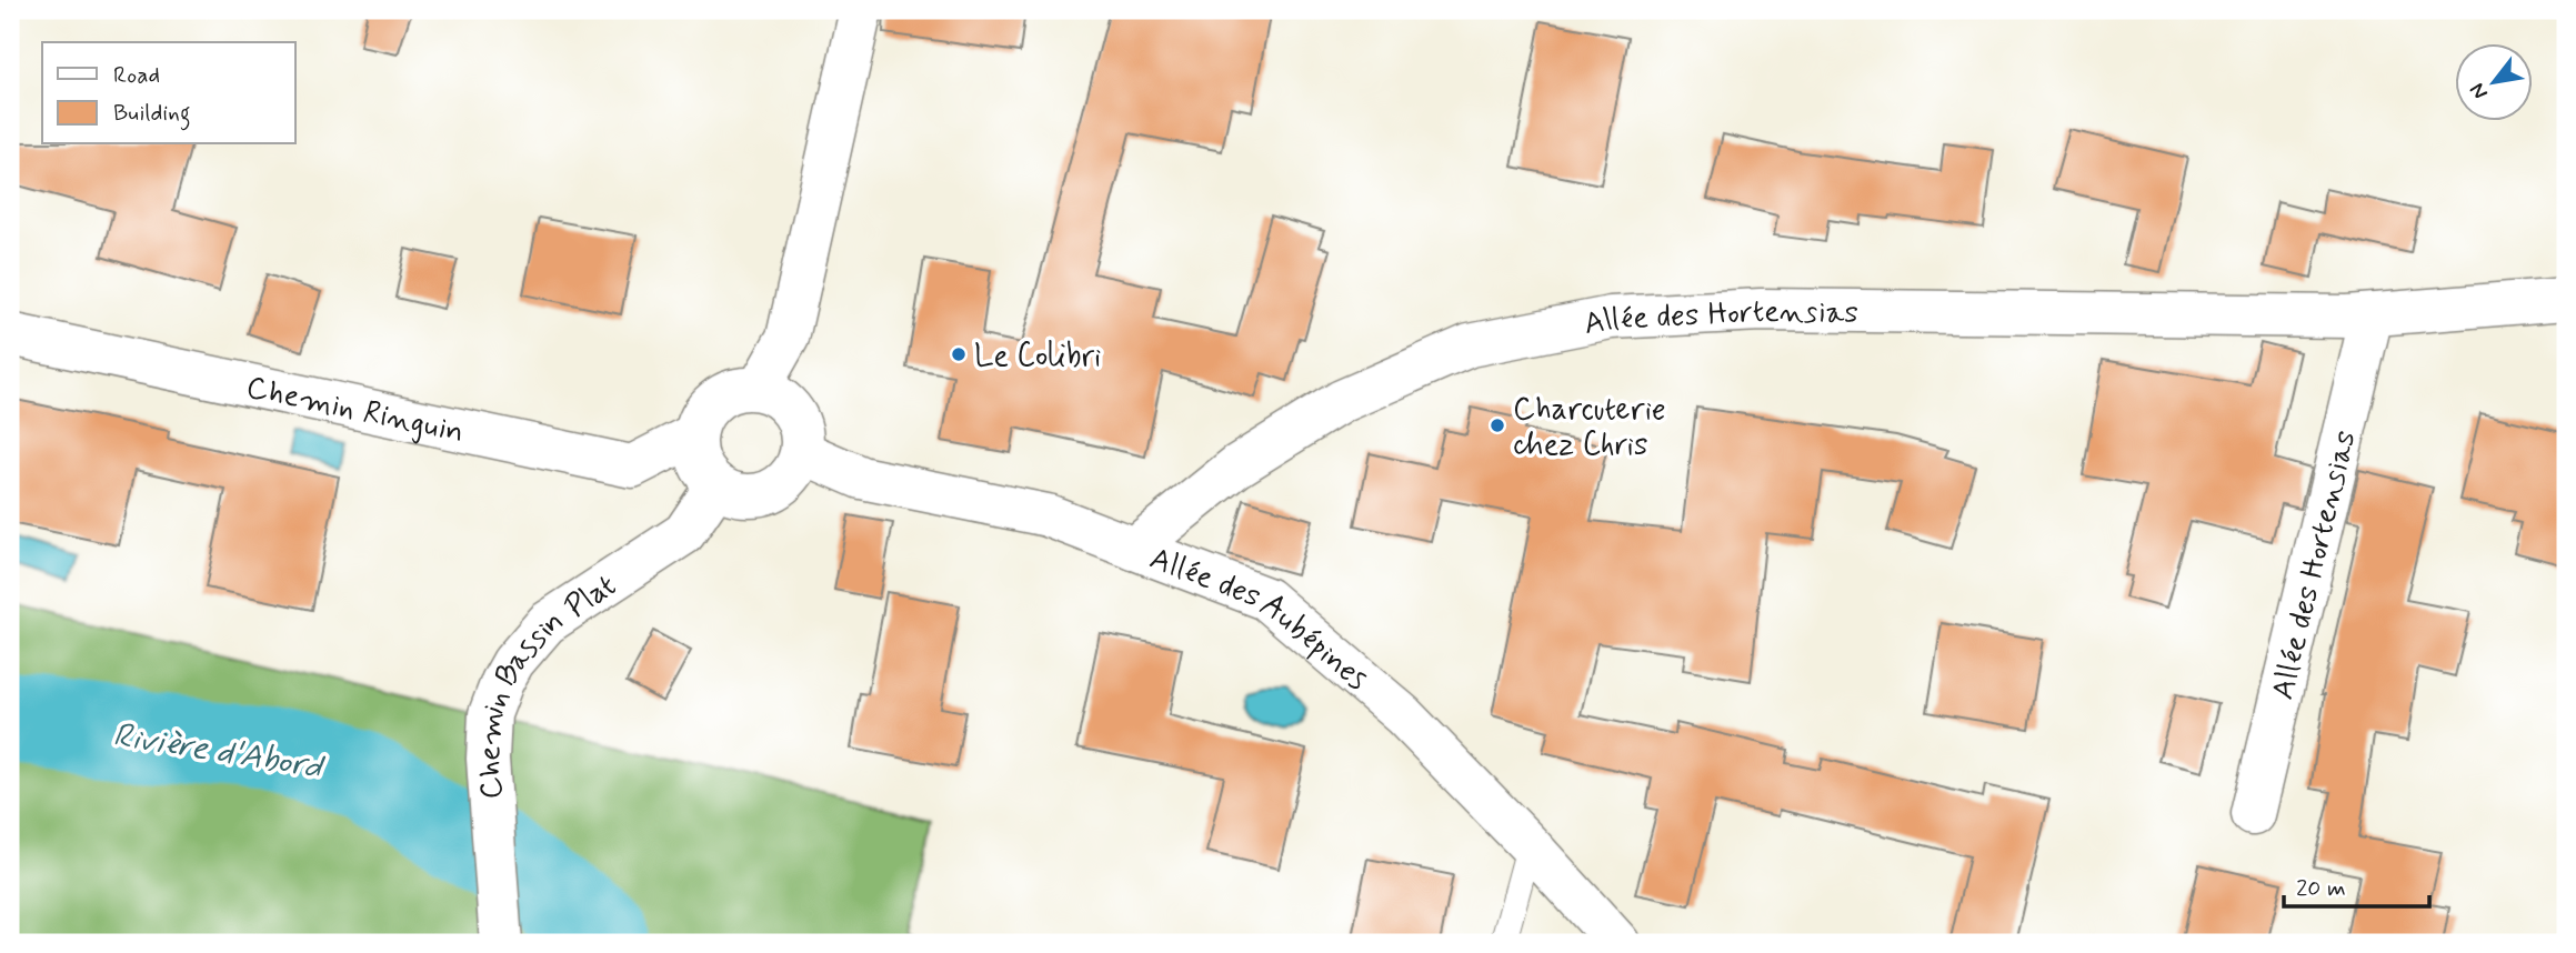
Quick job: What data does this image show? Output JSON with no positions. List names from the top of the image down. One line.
{"streets":{"street":["Allée des Hortensias","Chemin Ringuin","Allée des Aubépines","Chemin Bassin Plat"]},"crossings":[["Allée des Hortensias","Allée des Aubépines"],["Chemin Ringuin","Allée des Aubépines"],["Chemin Ringuin","Chemin Bassin Plat"],["Allée des Aubépines","Chemin Bassin Plat"]],"water":["Rivière d'Abord"],"places":["Le Colibri","Charcuterie chez Chris"],"legend":["Road","Building"],"scale_bar":"20 m","north":"bottom left"}
